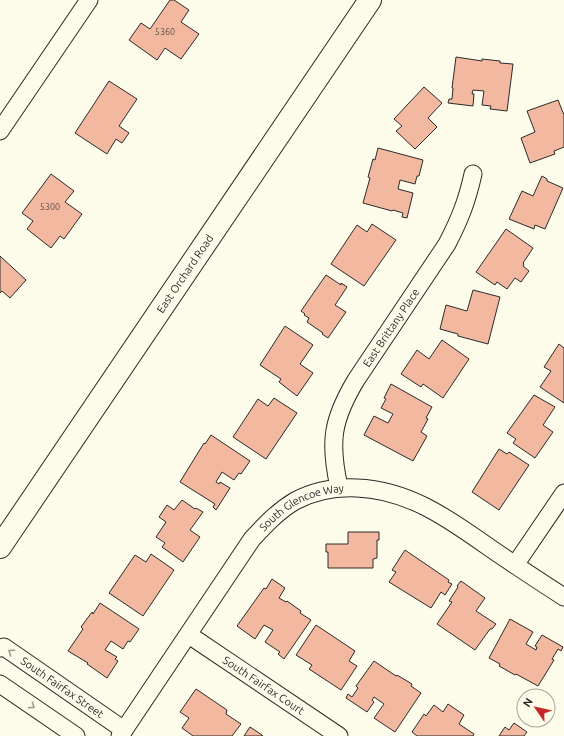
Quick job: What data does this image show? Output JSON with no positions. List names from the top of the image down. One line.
{"streets":{"street":["East Orchard Road","East Brittany Place","South Glencoe Way","South Fairfax Court","South Fairfax Street"]},"crossings":[["East Brittany Place","South Glencoe Way"],["South Glencoe Way","South Fairfax Court"],["South Glencoe Way","South Fairfax Street"]],"house_numbers":["5360","5300"],"north":"top left"}
